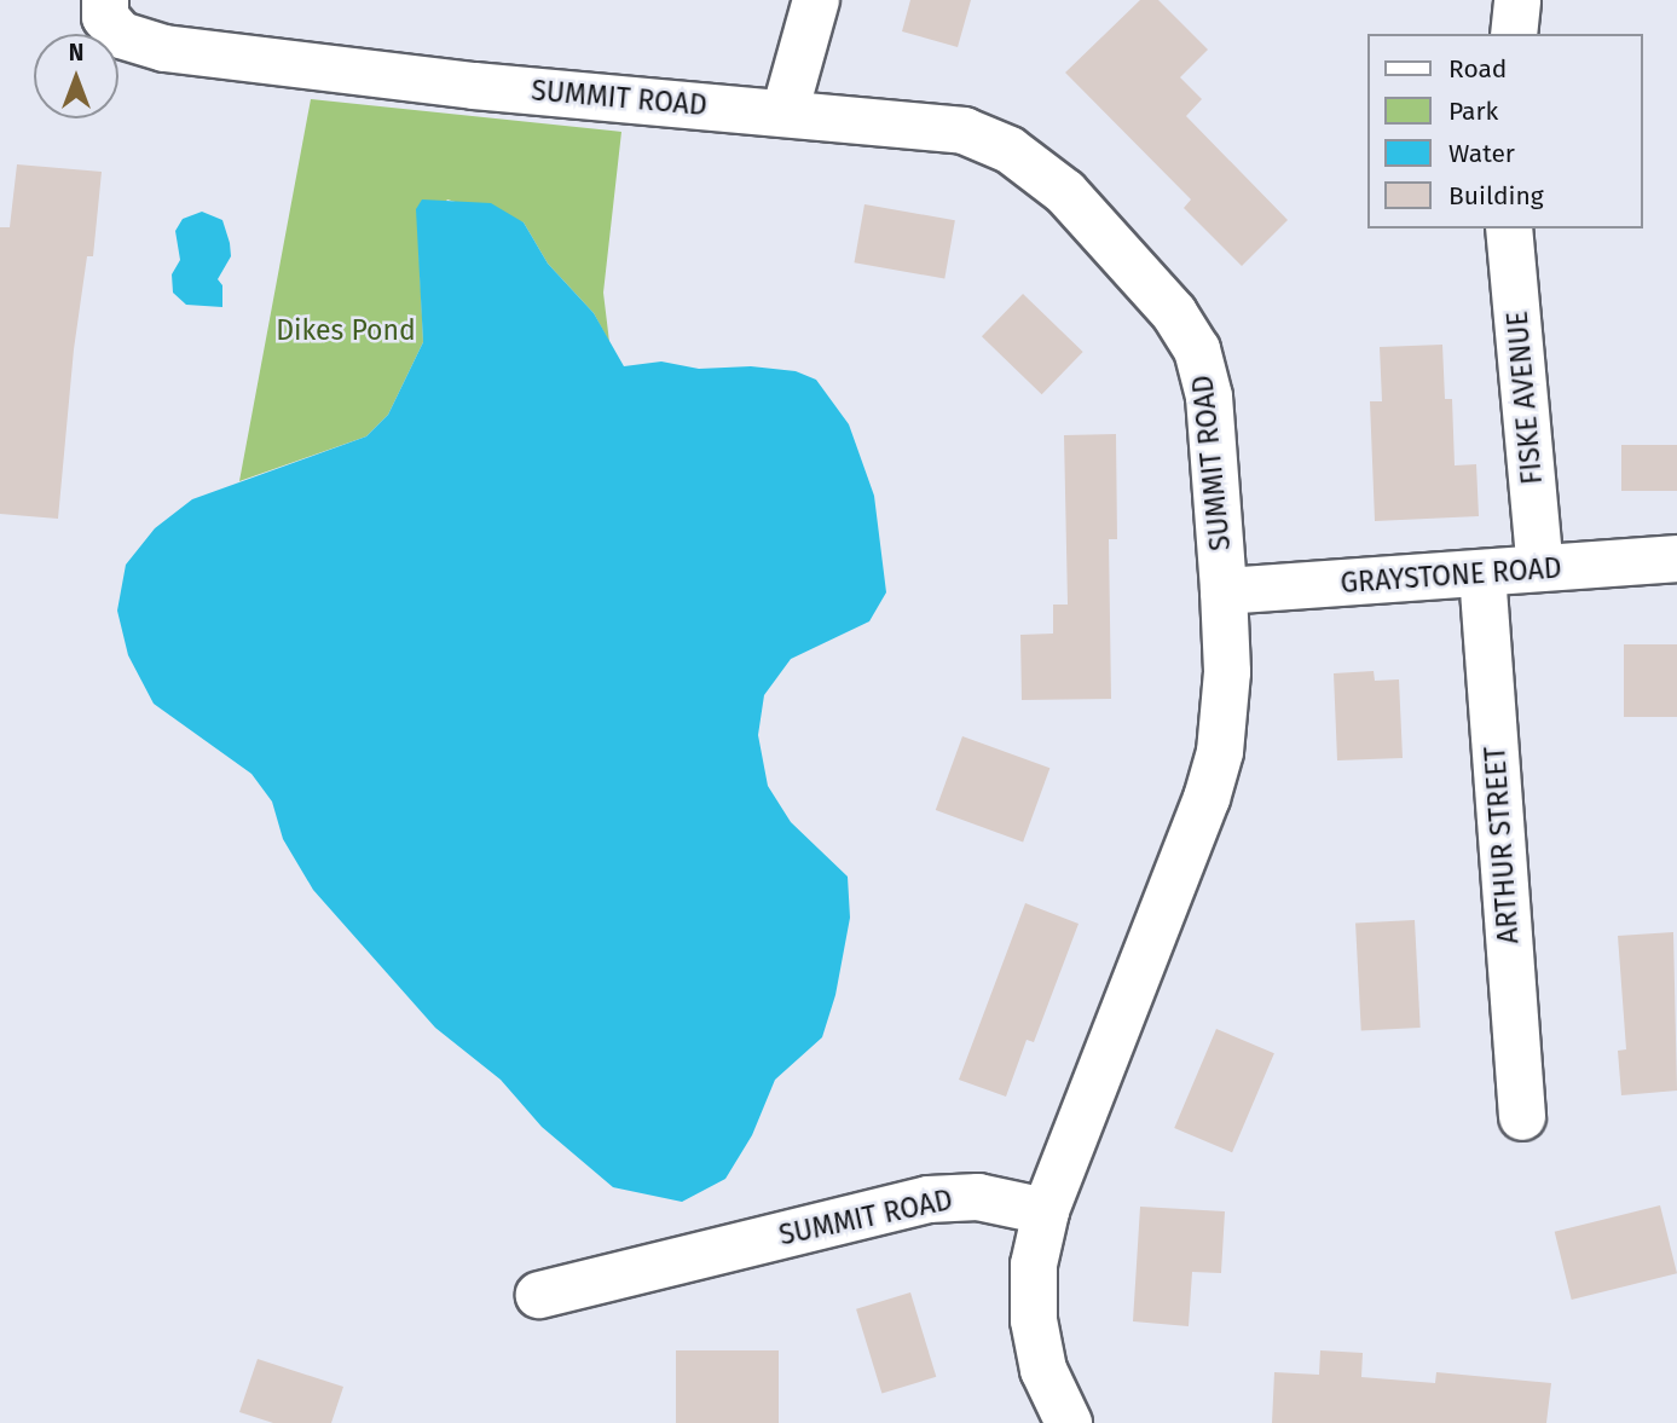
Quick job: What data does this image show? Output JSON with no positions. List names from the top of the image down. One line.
{"streets":{"street":["SUMMIT ROAD","FISKE AVENUE","GRAYSTONE ROAD","ARTHUR STREET"]},"crossings":[["SUMMIT ROAD","GRAYSTONE ROAD"],["FISKE AVENUE","GRAYSTONE ROAD"],["GRAYSTONE ROAD","ARTHUR STREET"]],"parks":["Dikes Pond"],"legend":["Road","Park","Water","Building"],"north":"top"}
